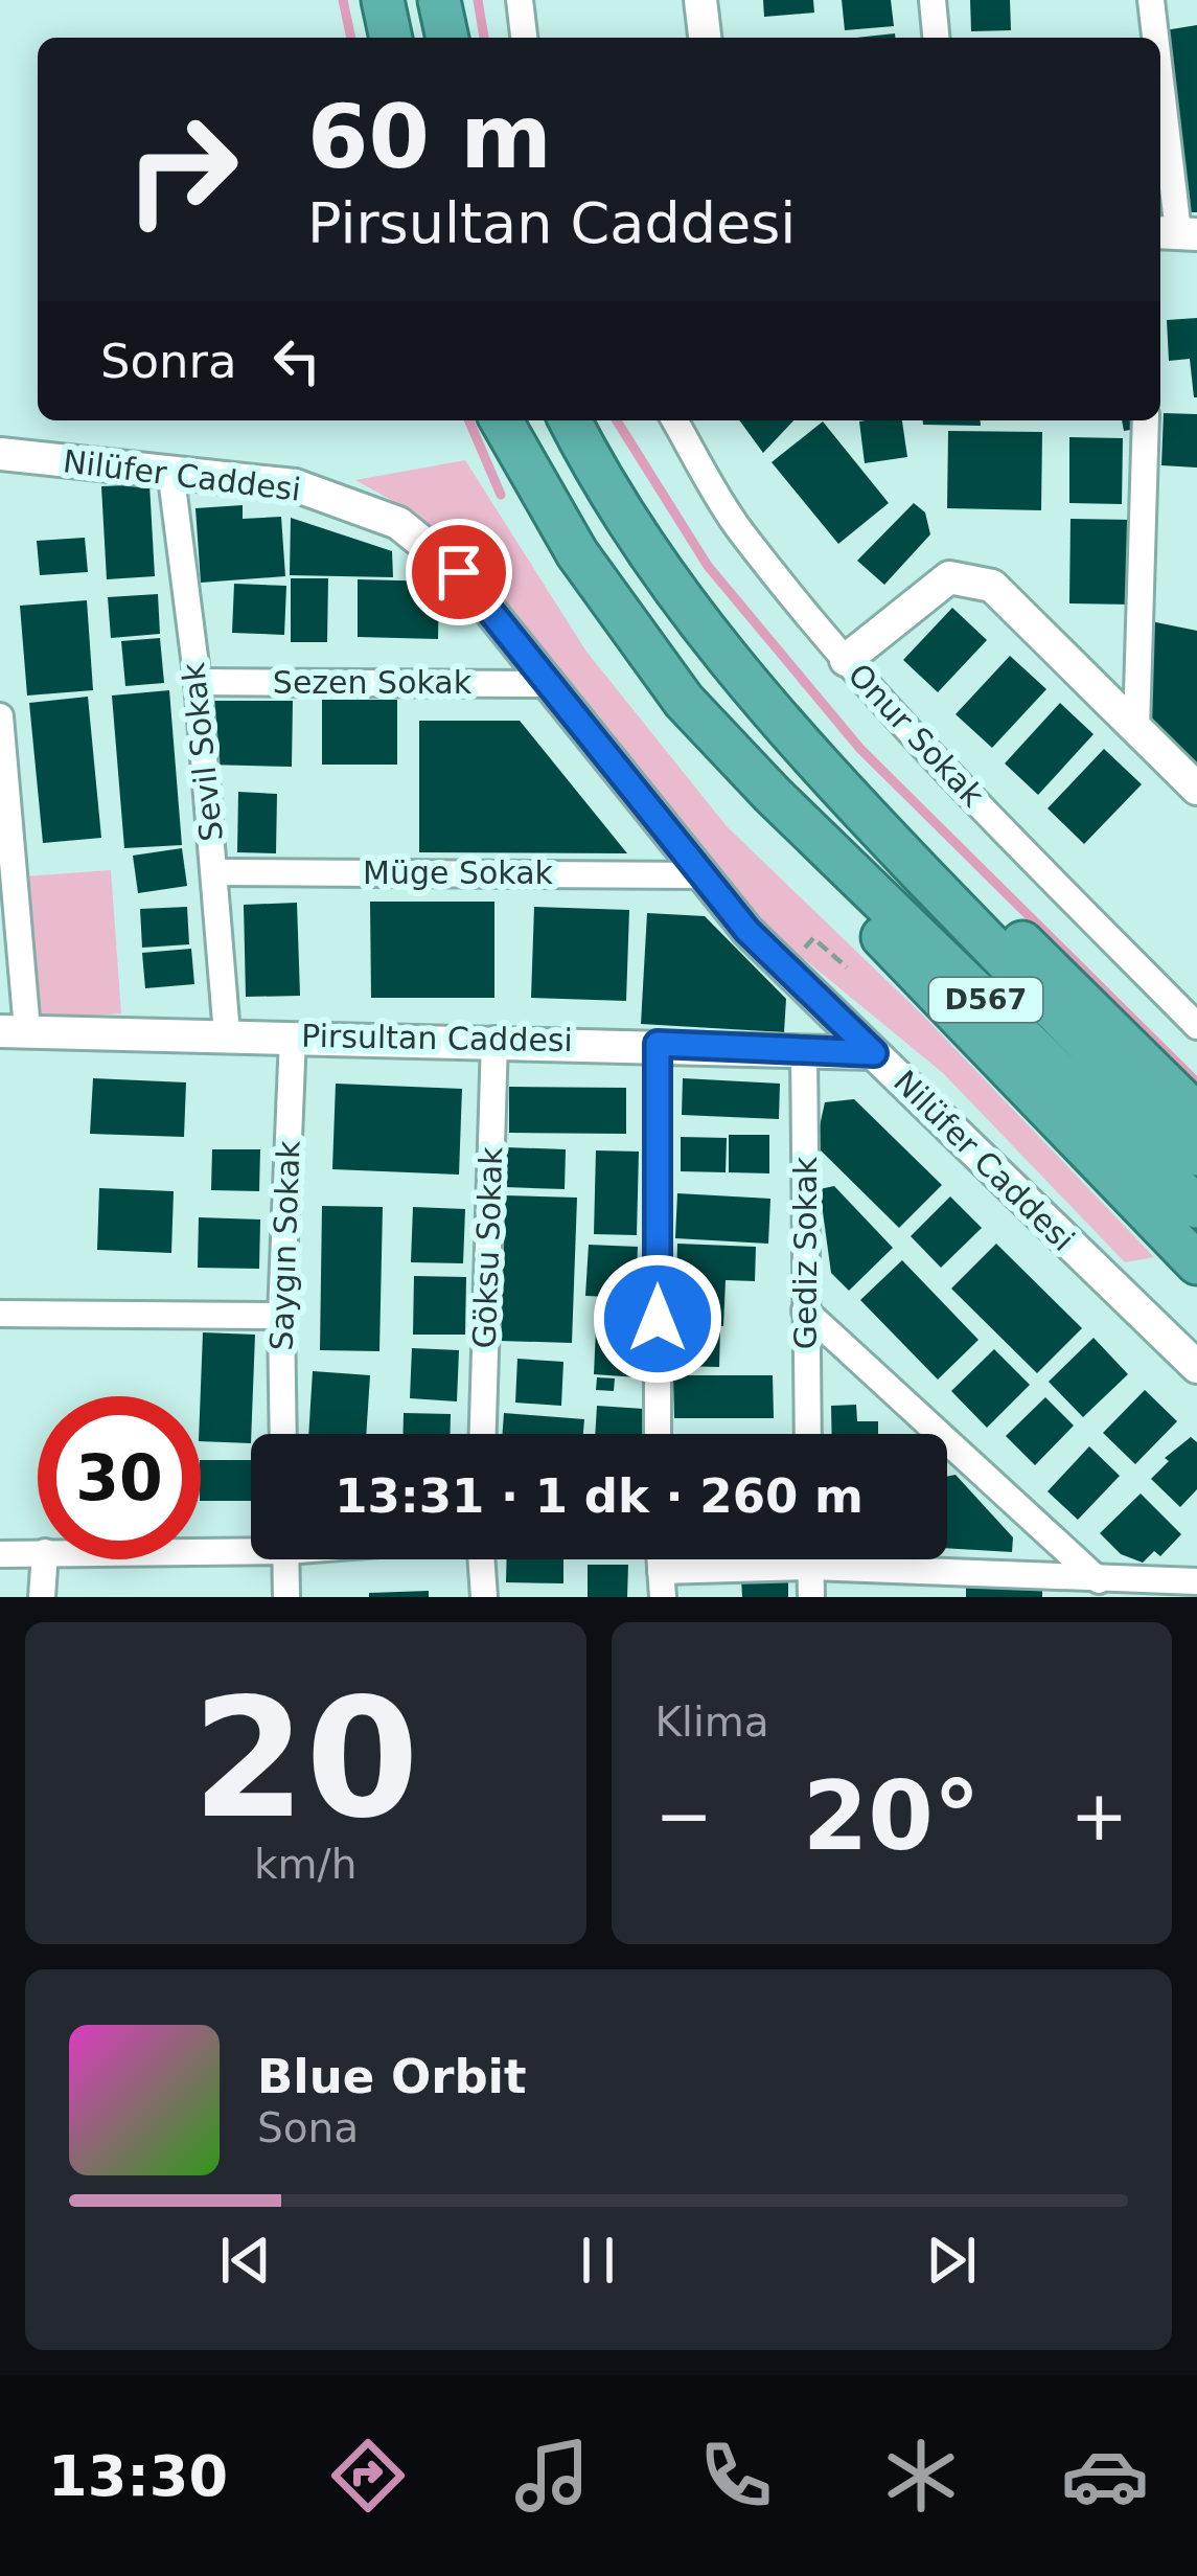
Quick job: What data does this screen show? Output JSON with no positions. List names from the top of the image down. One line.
{"streets":{"highway":["D567"],"street":["Nilüfer Caddesi","Sezen Sokak","Onur Sokak","Sevil Sokak","Müge Sokak","Pirsultan Caddesi","Saygın Sokak","Göksu Sokak","Gediz Sokak"]},"crossings":[["Nilüfer Caddesi","Sezen Sokak"],["Nilüfer Caddesi","Sevil Sokak"],["Nilüfer Caddesi","Müge Sokak"],["Nilüfer Caddesi","Pirsultan Caddesi"],["Sezen Sokak","Sevil Sokak"],["Sevil Sokak","Müge Sokak"],["Sevil Sokak","Pirsultan Caddesi"],["Pirsultan Caddesi","Saygın Sokak"],["Pirsultan Caddesi","Göksu Sokak"],["Pirsultan Caddesi","Gediz Sokak"]],"page":{"turn":["60 m","Pirsultan Caddesi"],"then":"Sonra","limit":"30","trip":"13:31 · 1 dk · 260 m","tile":[["20","km/h"],"Klima"],"heat":["−","20°","+"],"song":["Blue Orbit","Sona"],"tabs":"13:30"}}
